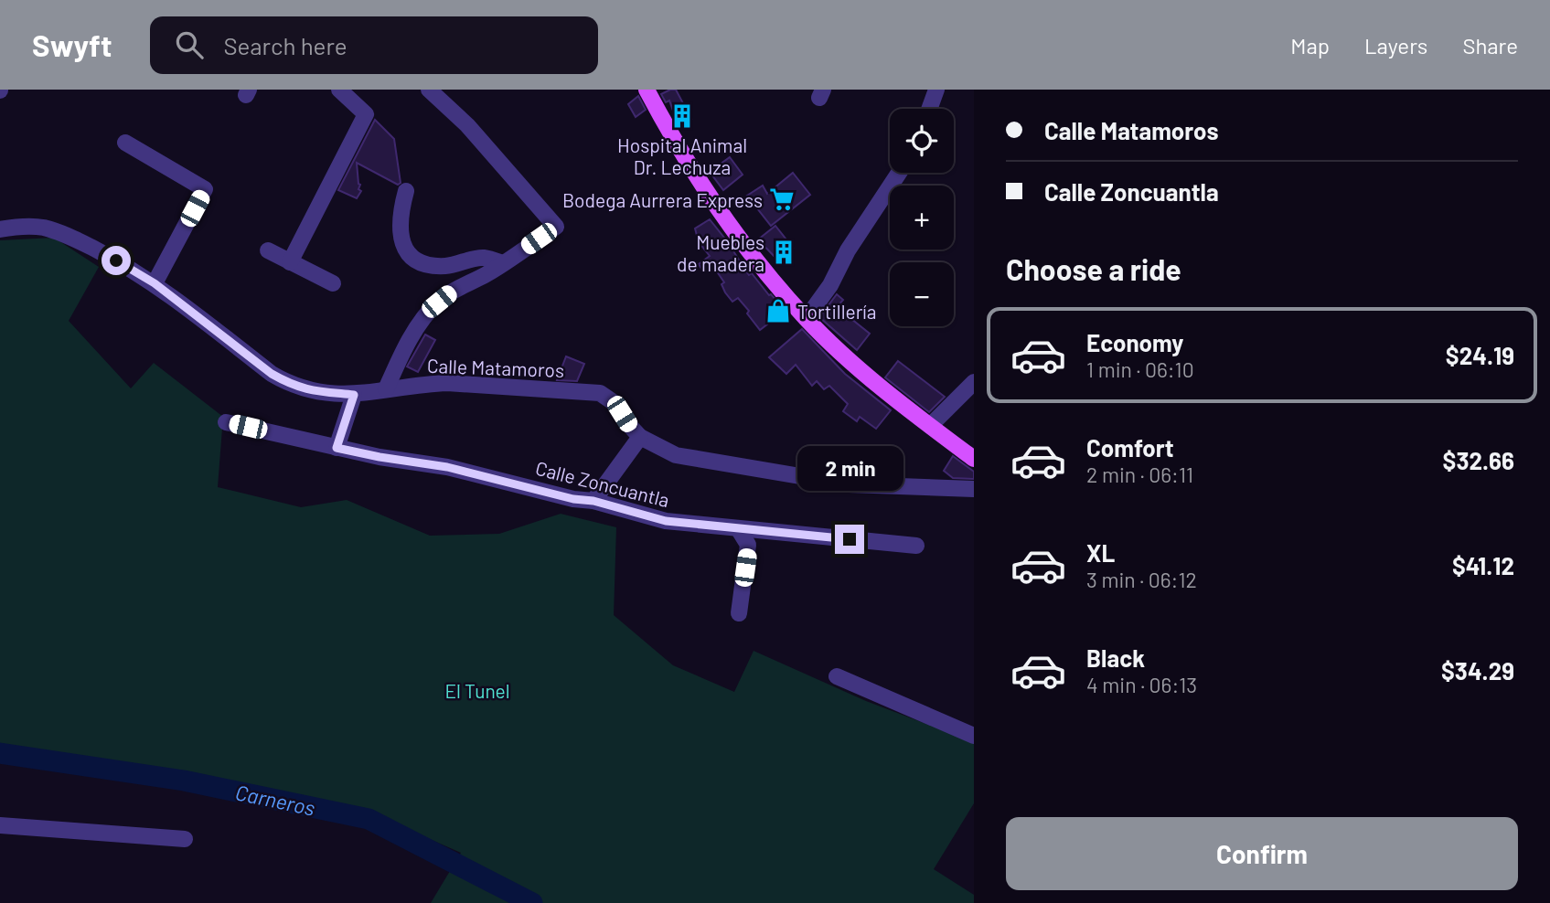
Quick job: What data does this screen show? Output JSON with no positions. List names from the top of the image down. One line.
{"streets":{"street":["Calle Matamoros","Calle Zoncuantla"]},"water":["Carneros"],"parks":["El Tunel"],"places":{"building":["Hospital Animal Dr. Lechuza","Muebles de madera"],"supermarket":["Bodega Aurrera Express"],"shop":["Tortillería"]},"page":{"header":"Swyft","search":"Search here","nav":["Map","Layers","Share"],"banner":["Calle Matamoros","Calle Zoncuantla"],"map_buttons":["+","−"],"heading":"Choose a ride","list":[{"name":"Economy","note":"1 min · 06:10","value":"$24.19"},{"name":"Comfort","note":"2 min · 06:11","value":"$32.66"},{"name":"XL","note":"3 min · 06:12","value":"$41.12"},{"name":"Black","note":"4 min · 06:13","value":"$34.29"}],"bubble":"2 min","buttons":"Confirm"}}
